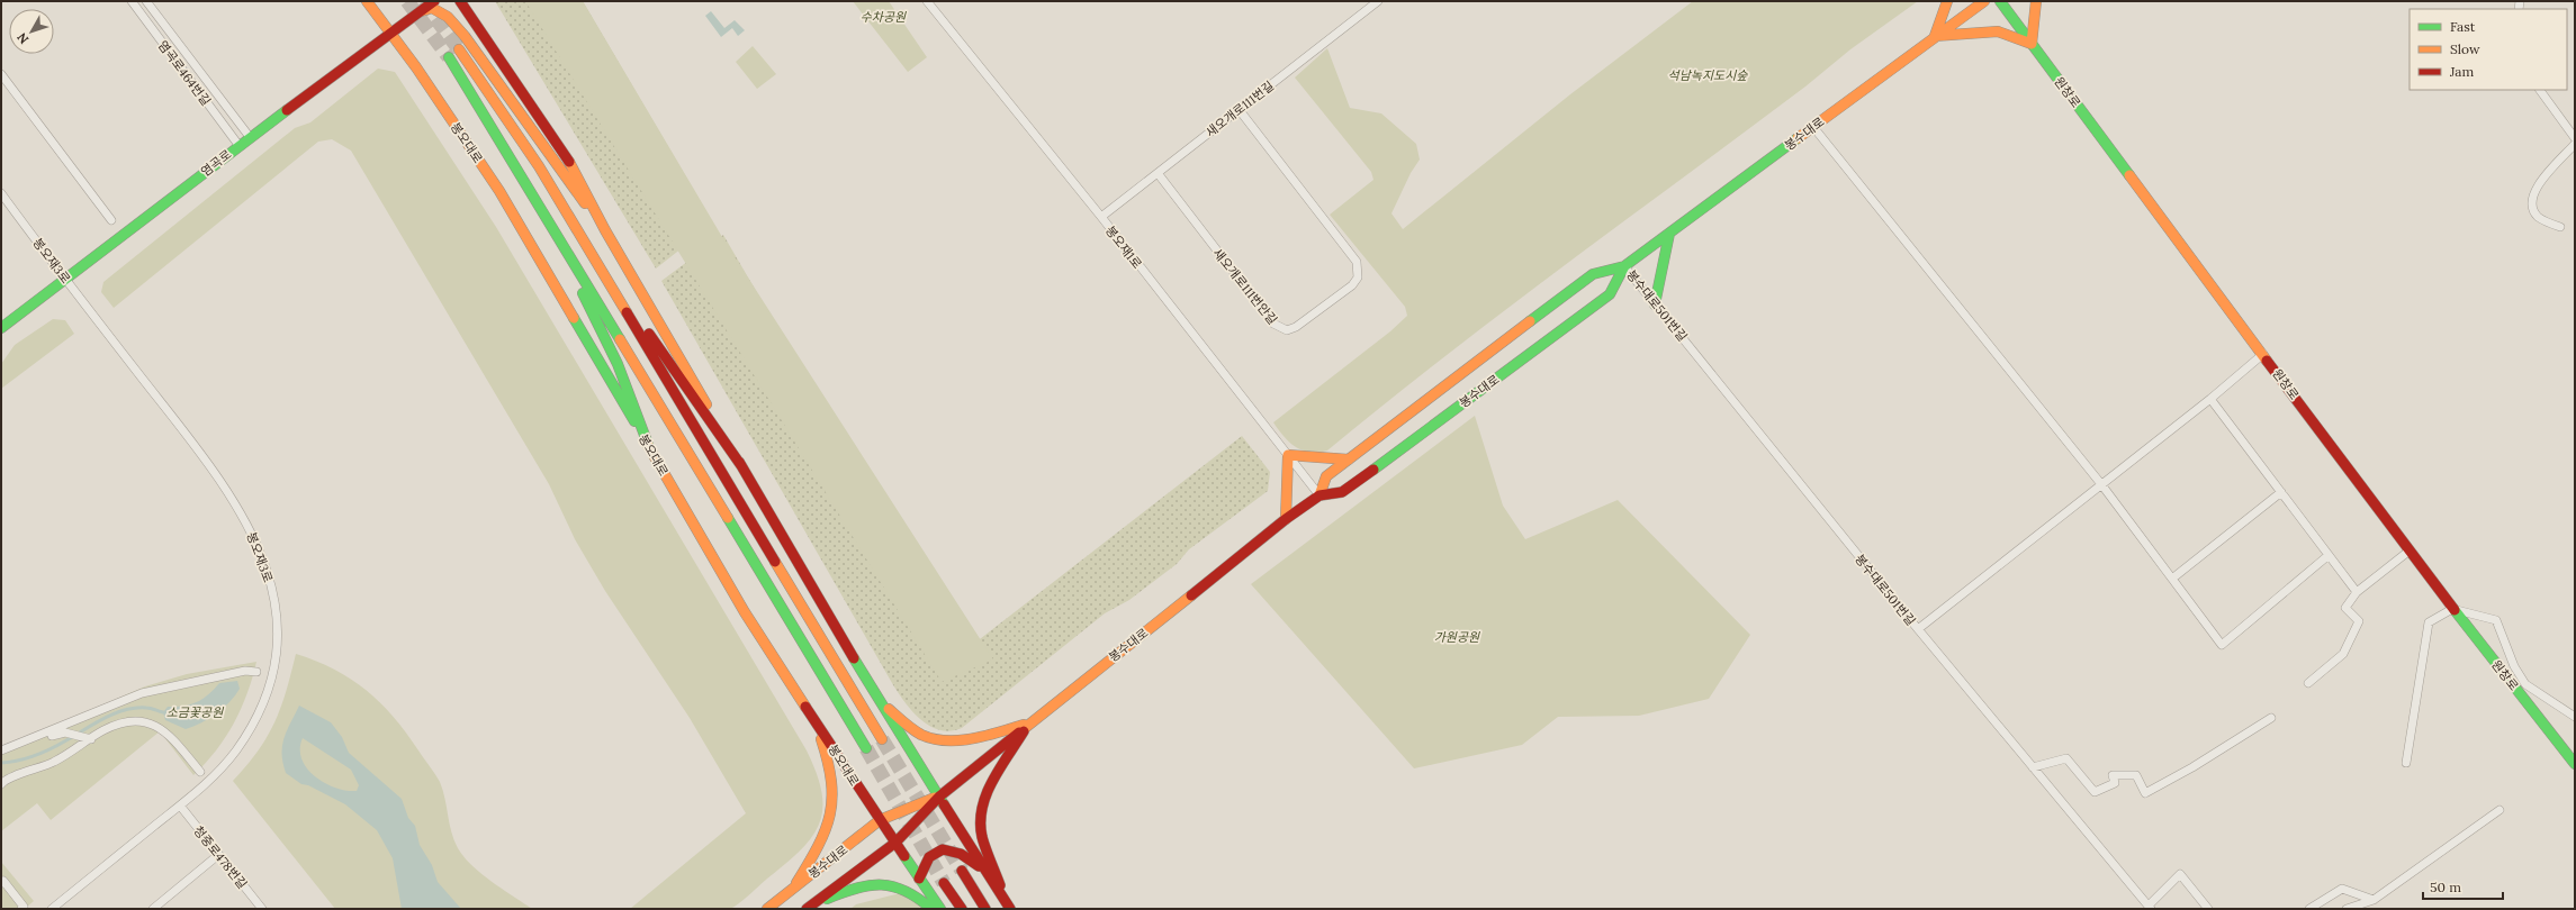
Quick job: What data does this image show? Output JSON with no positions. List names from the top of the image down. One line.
{"streets":{"main road":["원창로","봉수대로","봉오대로","염곡로"],"street":["염곡로464번길","새오개로111번길","봉오재1로","봉오재3로","새오개로111번안길","봉수대로501번길","청중로478번길"]},"crossings":[["염곡로464번길","염곡로"],["새오개로111번길","봉오재1로"],["새오개로111번길","새오개로111번안길"],["봉수대로","봉오대로"],["봉수대로","봉오재1로"],["봉수대로","봉수대로501번길"],["봉오대로","염곡로"],["염곡로","봉오재3로"],["봉오재3로","청중로478번길"]],"parks":["수차공원","석남녹지도시숲","가원공원","소금꽃공원"],"legend":["Fast","Slow","Jam"],"scale_bar":"50 m","north":"bottom left"}
